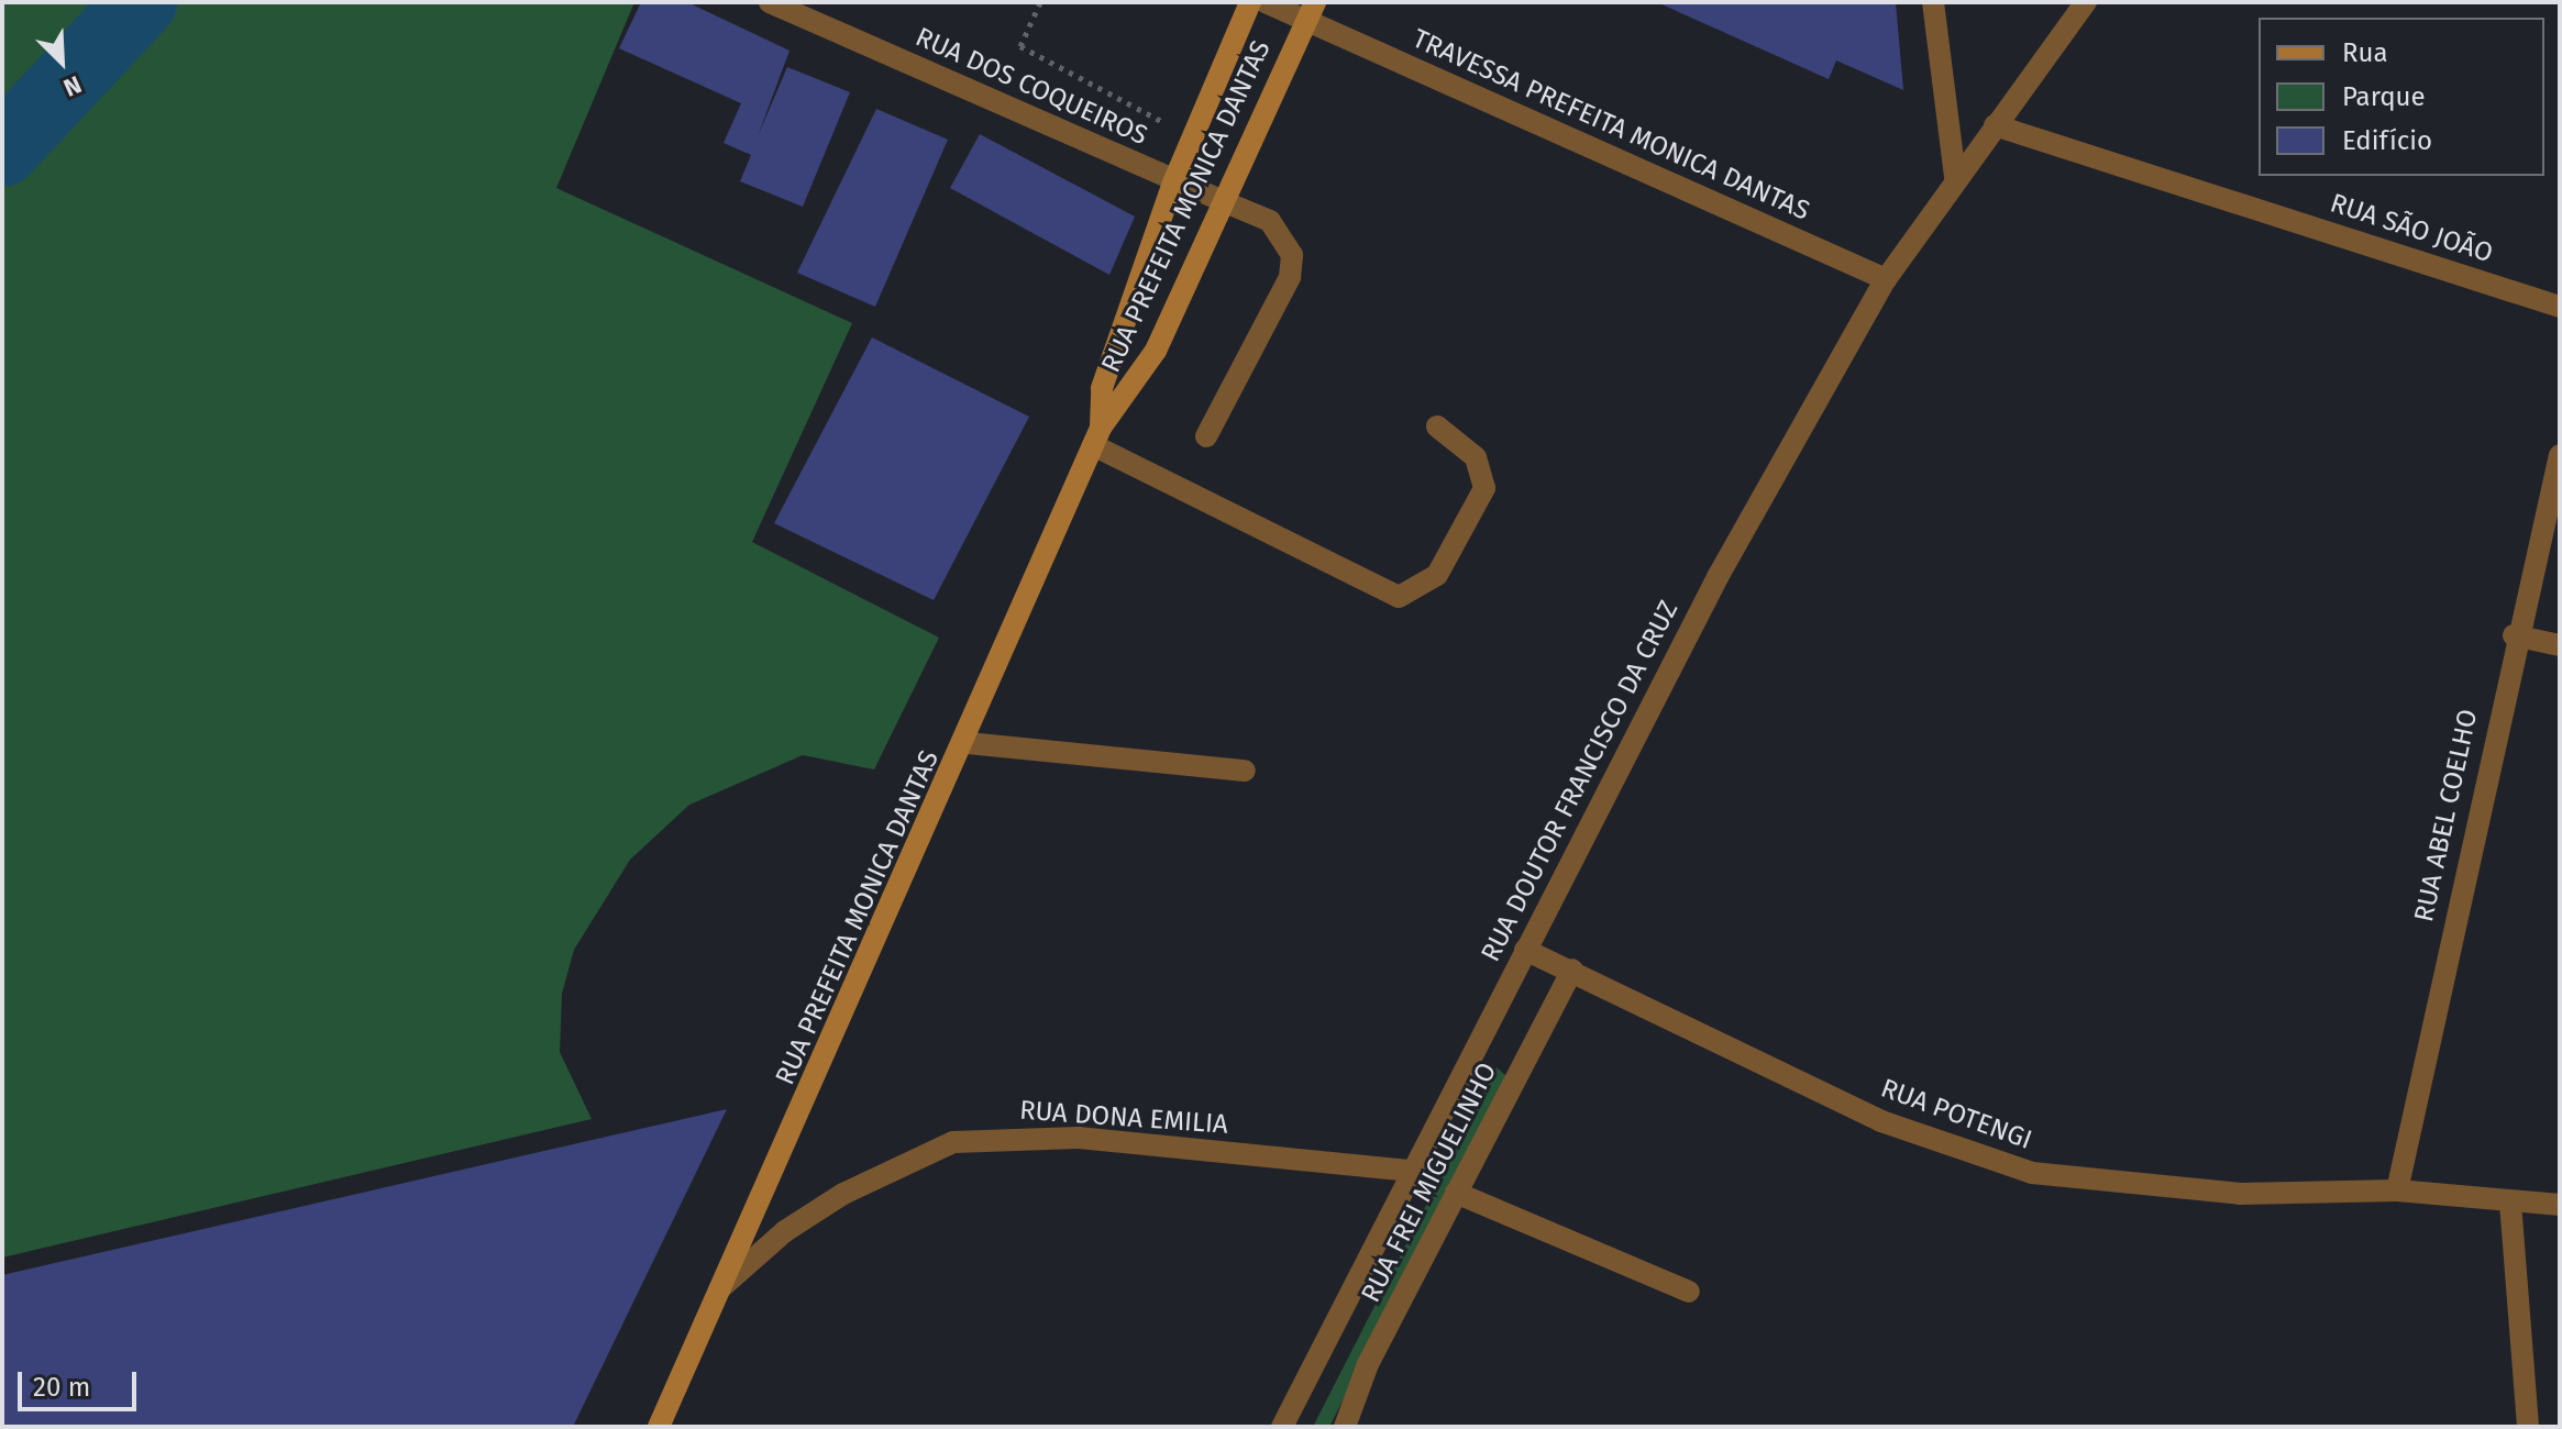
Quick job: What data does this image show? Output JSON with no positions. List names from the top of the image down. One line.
{"streets":{"main road":["RUA PREFEITA MONICA DANTAS"],"street":["RUA DOS COQUEIROS","TRAVESSA PREFEITA MONICA DANTAS","RUA SÃO JOÃO","RUA DOUTOR FRANCISCO DA CRUZ","RUA ABEL COELHO","RUA POTENGI","RUA DONA EMILIA","RUA FREI MIGUELINHO"]},"crossings":[["RUA DOS COQUEIROS","RUA PREFEITA MONICA DANTAS"],["TRAVESSA PREFEITA MONICA DANTAS","RUA PREFEITA MONICA DANTAS"],["TRAVESSA PREFEITA MONICA DANTAS","RUA DOUTOR FRANCISCO DA CRUZ"],["RUA PREFEITA MONICA DANTAS","RUA DONA EMILIA"],["RUA SÃO JOÃO","RUA DOUTOR FRANCISCO DA CRUZ"],["RUA DOUTOR FRANCISCO DA CRUZ","RUA POTENGI"],["RUA DOUTOR FRANCISCO DA CRUZ","RUA DONA EMILIA"],["RUA ABEL COELHO","RUA POTENGI"],["RUA POTENGI","RUA FREI MIGUELINHO"]],"legend":["Rua","Parque","Edifício"],"scale_bar":"20 m","north":"bottom right"}
